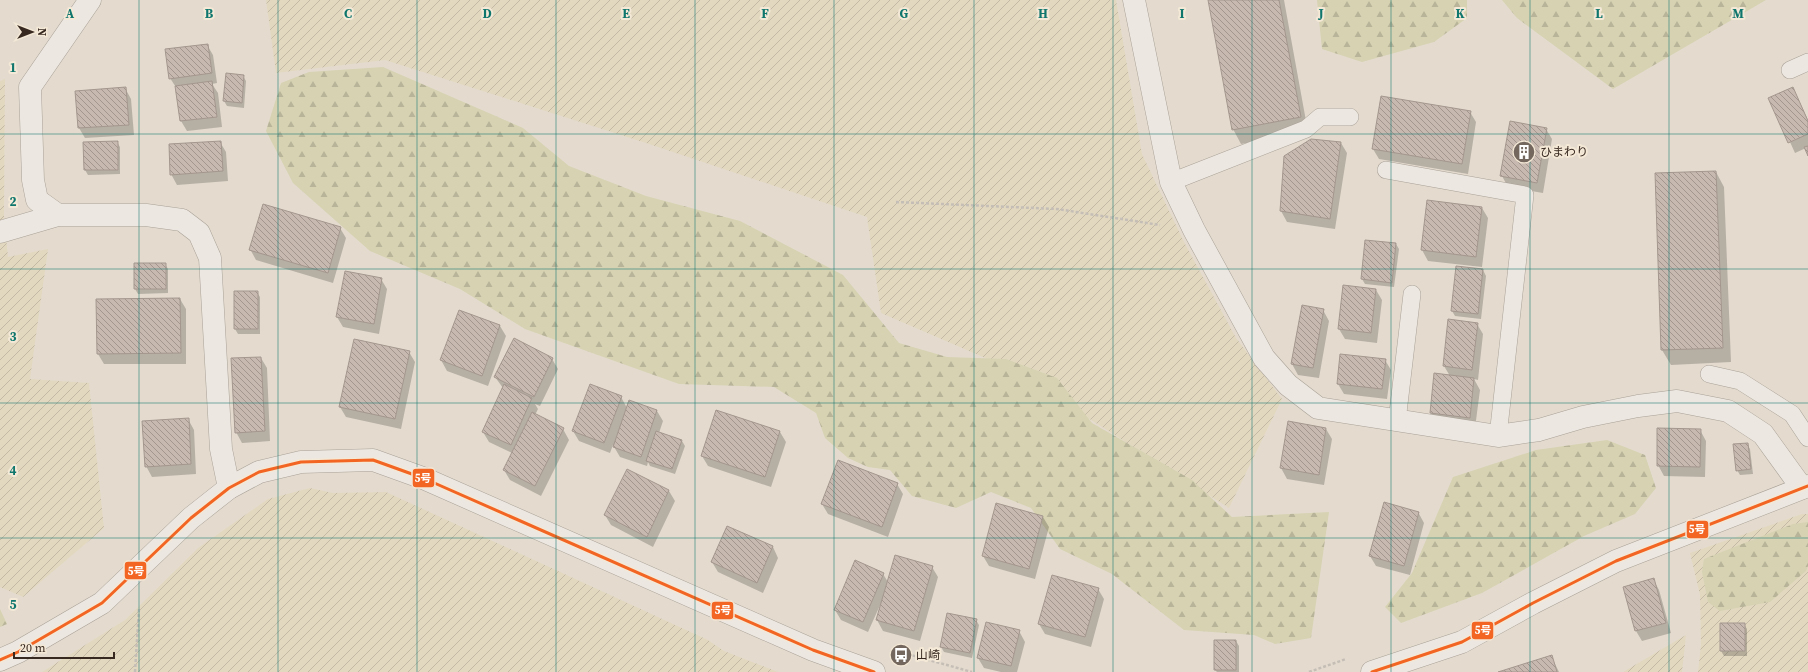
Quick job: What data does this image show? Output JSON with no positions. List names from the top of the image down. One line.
{"places":{"building":["ひまわり"],"bus stop":["山崎"]},"lines":["transit line 5号"],"scale_bar":"20 m","north":"right","grid":{"columns":["A","B","C","D","E","F","G","H","I","J","K","L","M"],"rows":["1","2","3","4","5"]}}
